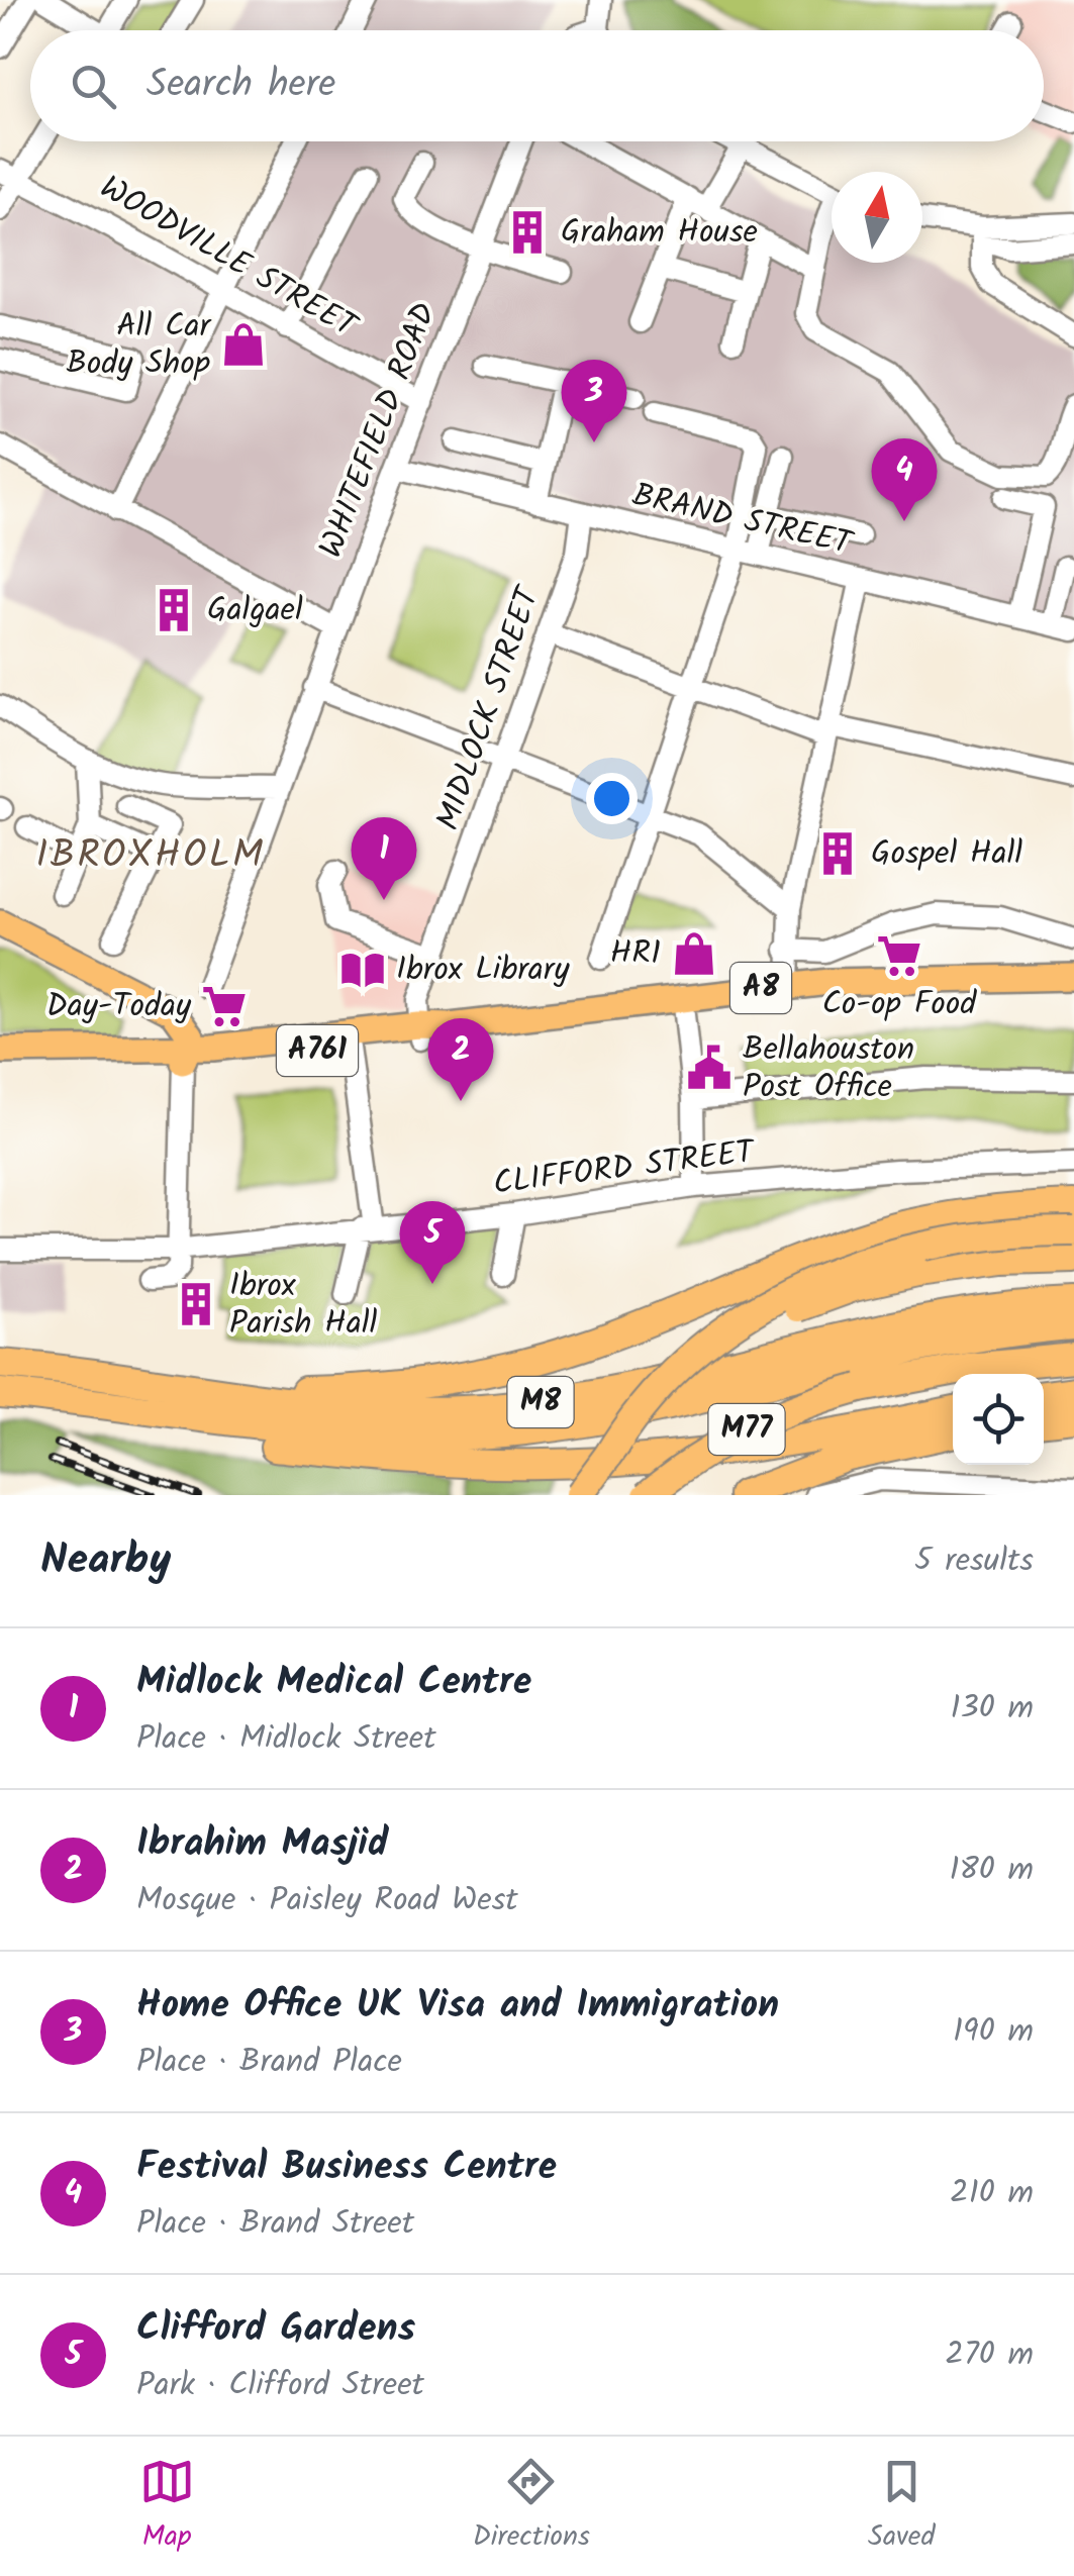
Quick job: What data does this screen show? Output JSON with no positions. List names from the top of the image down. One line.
{"streets":{"highway":["M8","M77"],"main road":["A8","A761"],"street":["WOODVILLE STREET","WHITEFIELD ROAD","BRAND STREET","MIDLOCK STREET","CLIFFORD STREET"]},"crossings":[["WOODVILLE STREET","WHITEFIELD ROAD"],["WHITEFIELD ROAD","BRAND STREET"],["BRAND STREET","MIDLOCK STREET"],["MIDLOCK STREET","A761"],["A8","A761"]],"districts":["IBROXHOLM"],"places":{"building":["Graham House","Galgael","Gospel Hall","Ibrox Parish Hall"],"shop":["All Car Body Shop","HR1"],"supermarket":["Co-op Food","Day-Today"],"library":["Ibrox Library"],"public building":["Bellahouston Post Office"]},"north":"top","page":{"search":"Search here","pins":["3","4","1","2","5"],"heading":["Nearby","5 results"],"list":[{"mark":"1","name":"Midlock Medical Centre","note":"Place · Midlock Street","value":"130 m"},{"mark":"2","name":"Ibrahim Masjid","note":"Mosque · Paisley Road West","value":"180 m"},{"mark":"3","name":"Home Office UK Visa and Immigration","note":"Place · Brand Place","value":"190 m"},{"mark":"4","name":"Festival Business Centre","note":"Place · Brand Street","value":"210 m"},{"mark":"5","name":"Clifford Gardens","note":"Park · Clifford Street","value":"270 m"}],"nav":["Map","Directions","Saved"]}}
